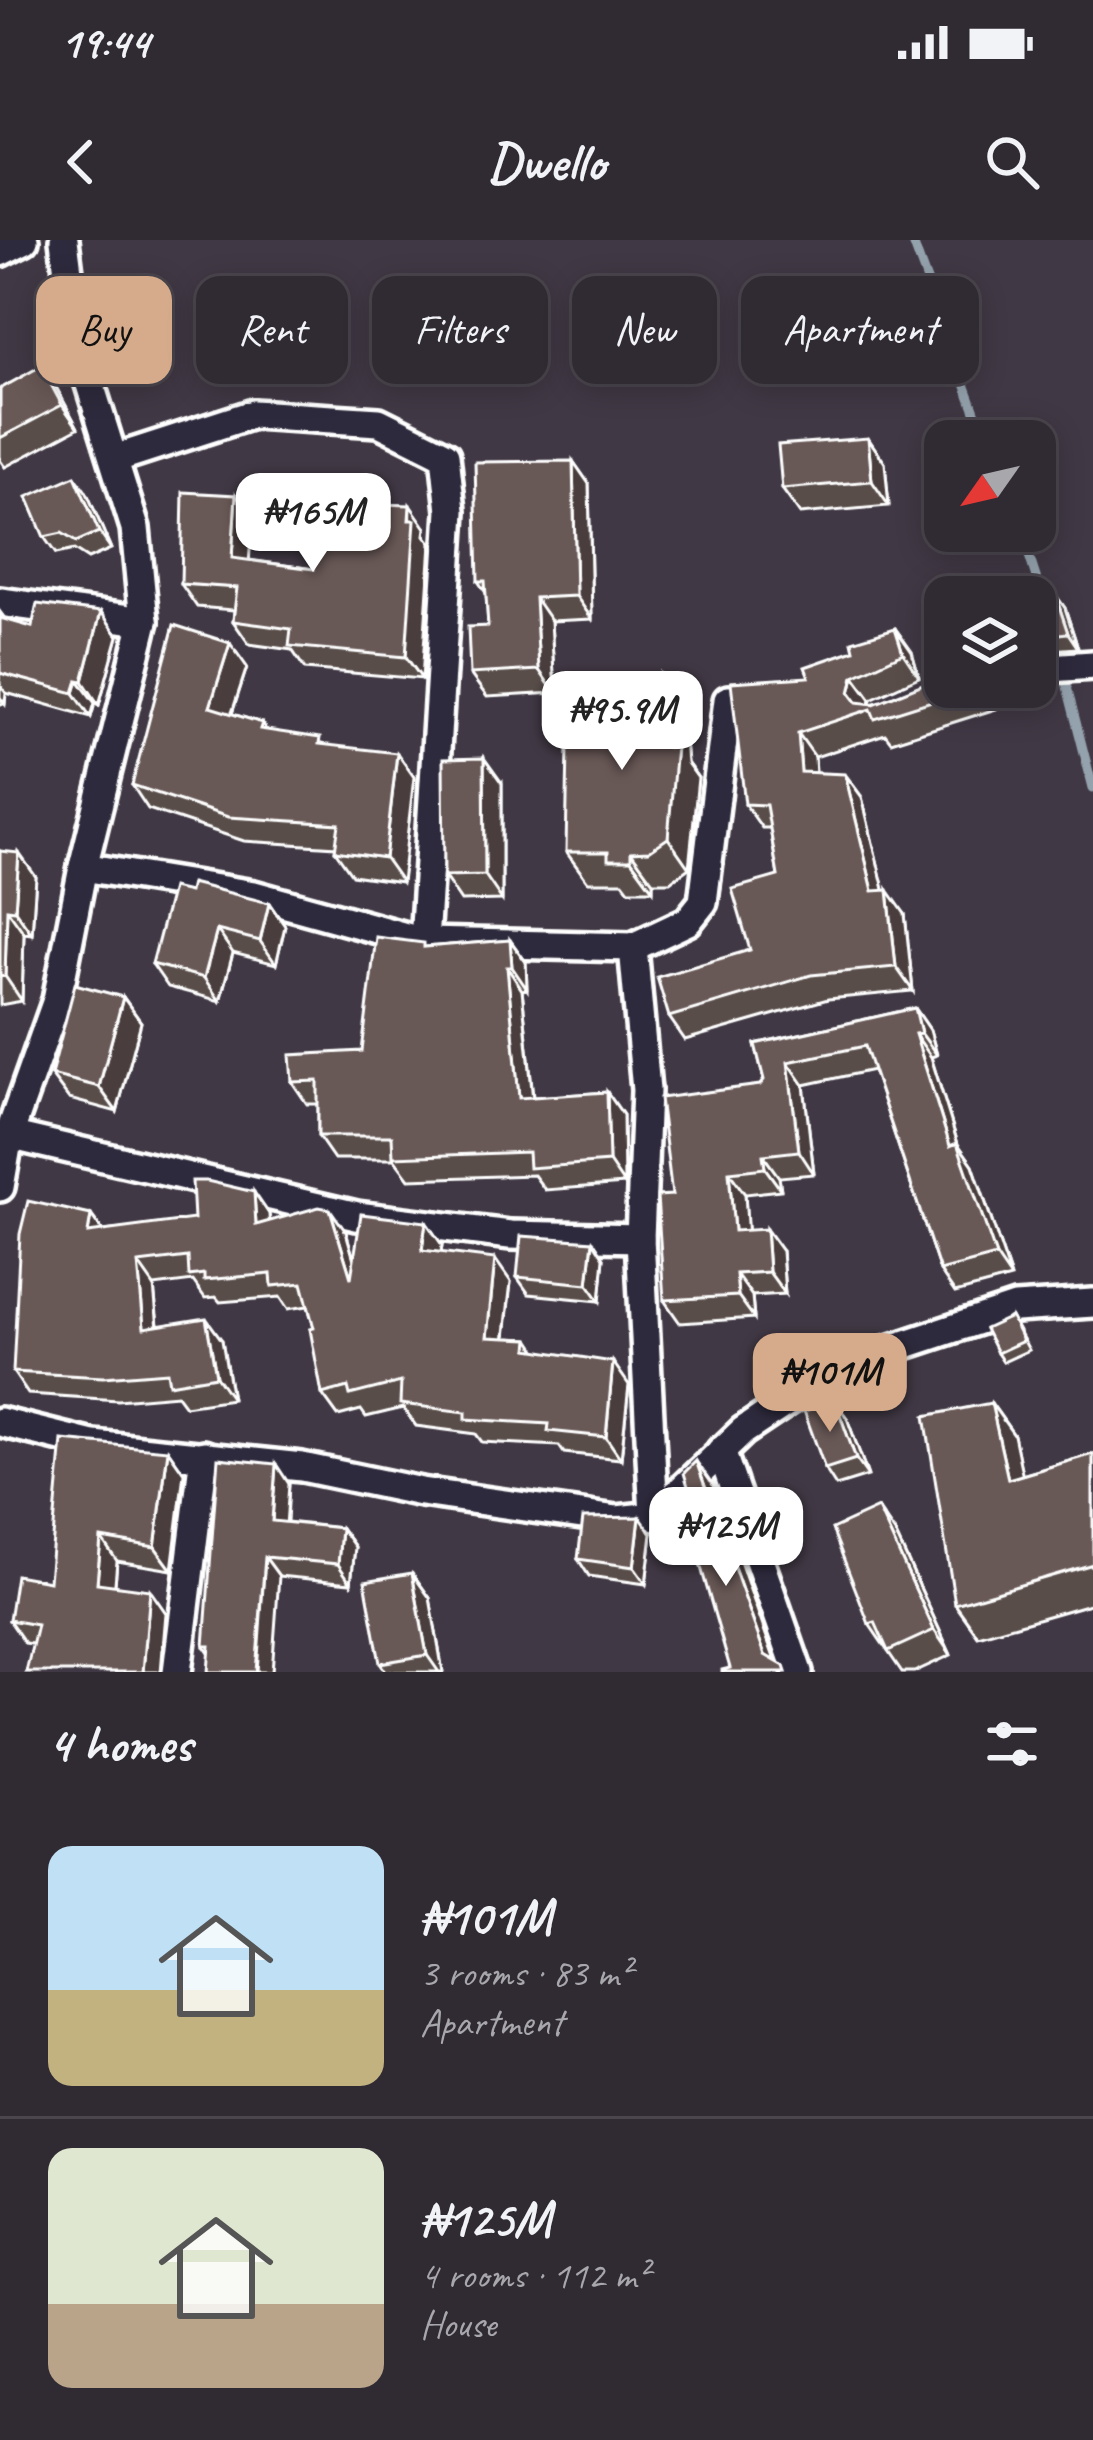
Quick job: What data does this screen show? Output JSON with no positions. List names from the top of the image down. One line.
{"north":"bottom left","page":{"status":"19:44","header":"Dwello","chip":["Buy","Rent","Filters","New","Apartment"],"price":["₦165M","₦95.9M","₦101M","₦125M"],"heading":"4 homes","list":[{"name":"₦101M","note":"3 rooms · 83 m² · Apartment"},{"name":"₦125M","note":"4 rooms · 112 m² · House"}]}}
